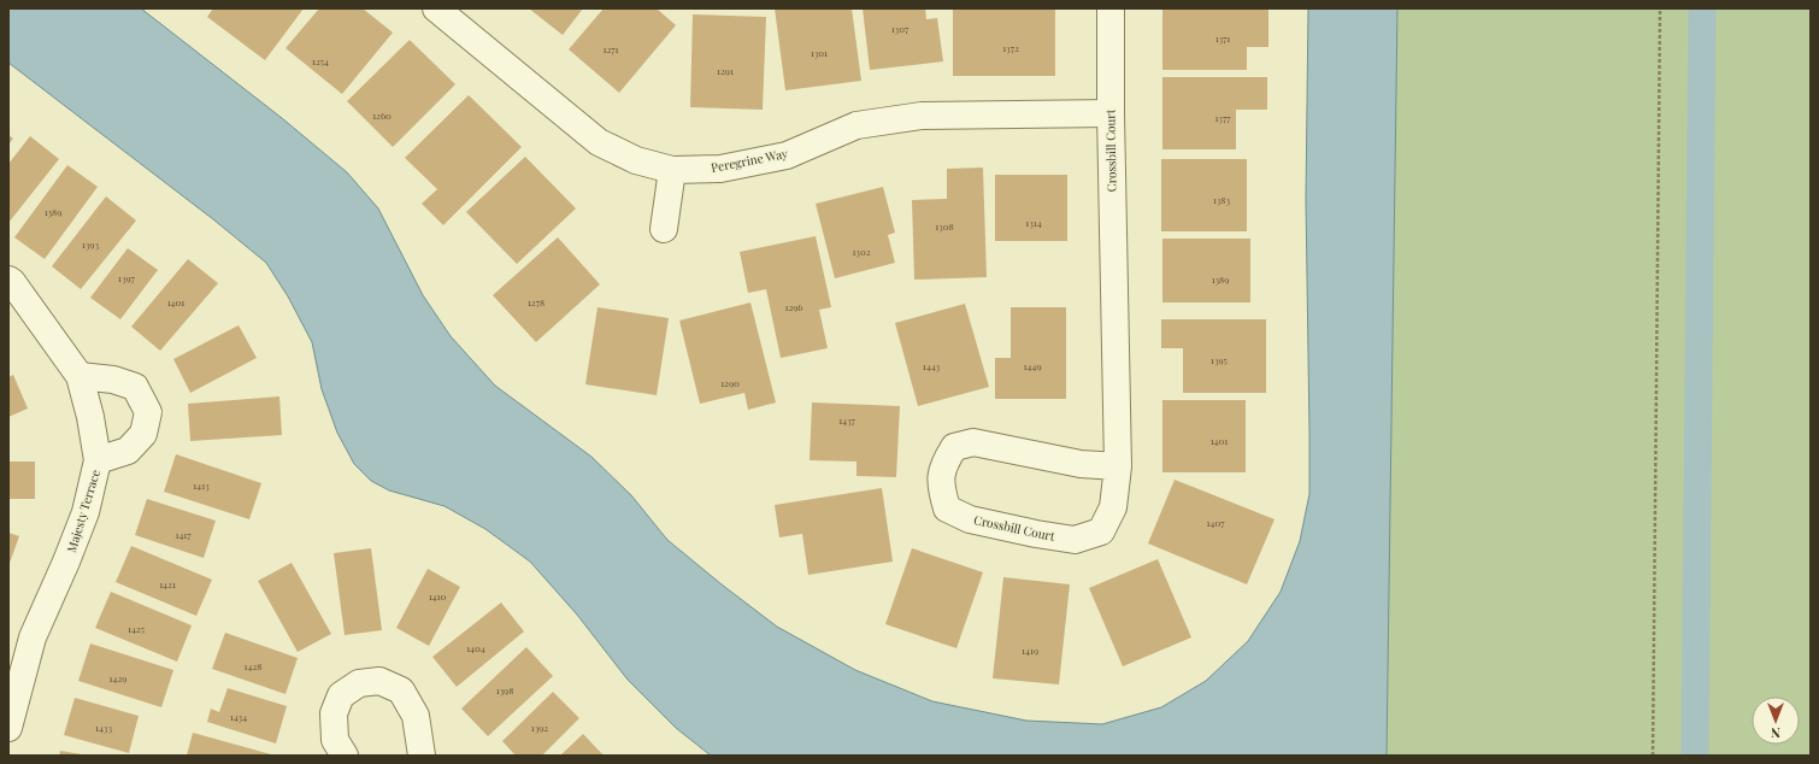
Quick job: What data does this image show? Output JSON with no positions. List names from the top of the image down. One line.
{"streets":{"street":["Crossbill Court","Peregrine Way","Majesty Terrace"]},"crossings":[["Crossbill Court","Peregrine Way"]],"house_numbers":["1307","1371","1372","1271","1301","1254","1291","1260","1377","1383","1389","1314","1308","1393","1302","1397","1389","1401","1278","1296","1395","1443","1449","1290","1437","1401","1413","1407","1417","1421","1410","1425","1404","1419","1428","1429","1398","1434","1433","1392"],"north":"bottom"}
